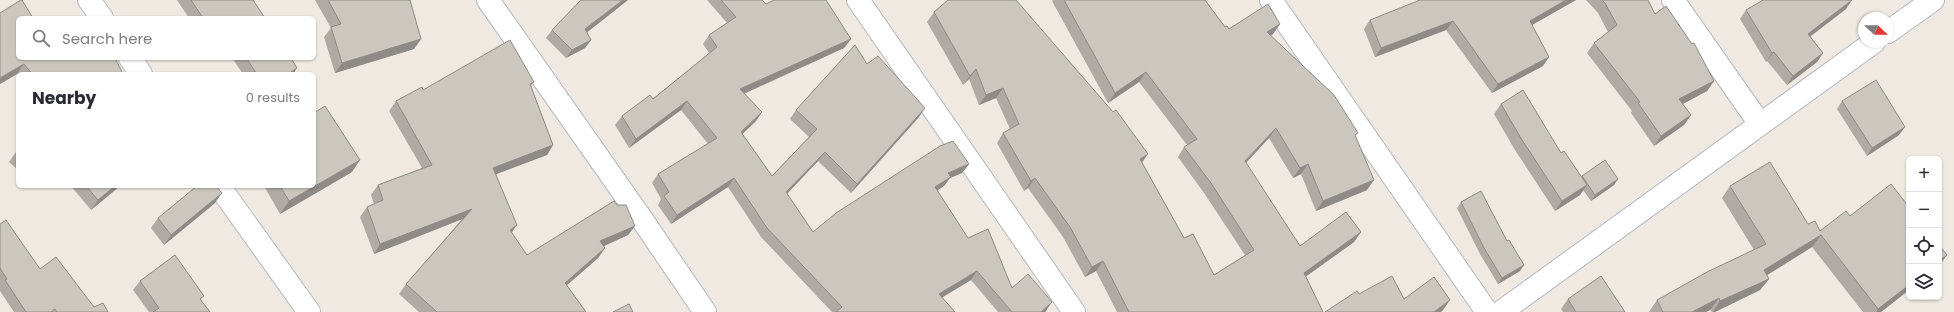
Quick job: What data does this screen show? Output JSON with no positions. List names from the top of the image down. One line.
{"north":"right","page":{"search":"Search here","heading":["Nearby","0 results"],"map_buttons":["+","−"]}}
